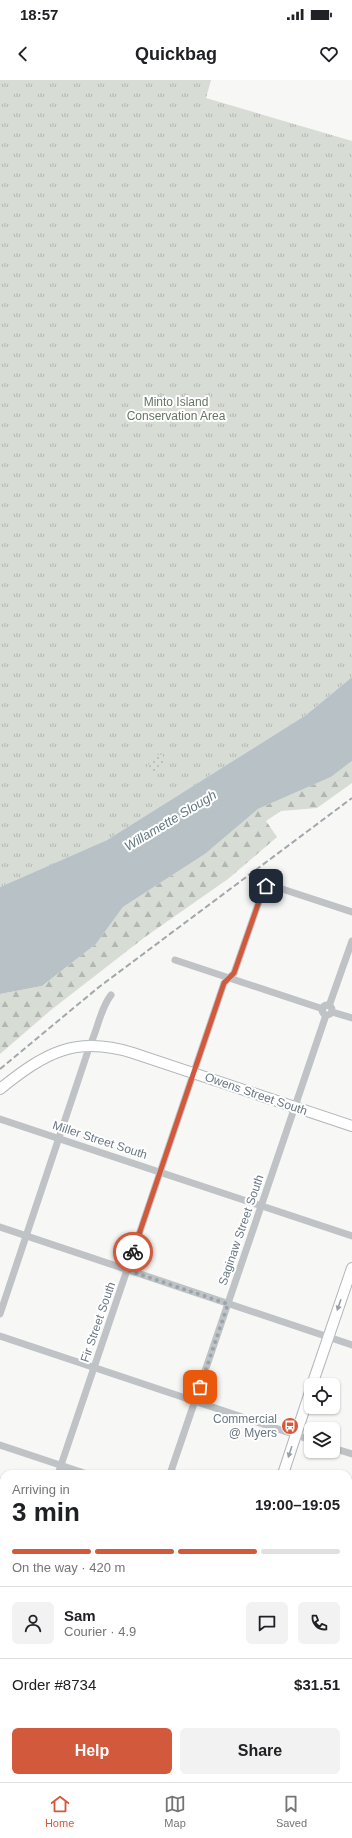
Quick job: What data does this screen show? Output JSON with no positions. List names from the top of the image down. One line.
{"streets":{"main road":["Owens Street South"],"street":["Miller Street South","Saginaw Street South","Fir Street South"]},"crossings":[["Owens Street South","Saginaw Street South"],["Owens Street South","Fir Street South"],["Miller Street South","Saginaw Street South"],["Miller Street South","Fir Street South"]],"water":["Willamette Slough"],"parks":["Minto Island Conservation Area"],"places":{"bus stop":["Commercial @ Myers"]},"page":{"status":"18:57","header":"Quickbag","heading":["3 min","Arriving in","19:00–19:05"],"panel":["Sam","Courier · 4.9","Order #8734","$31.51"],"bar":"On the way · 420 m","buttons":["Help","Share"],"tabs":["Home","Map","Saved"]}}
